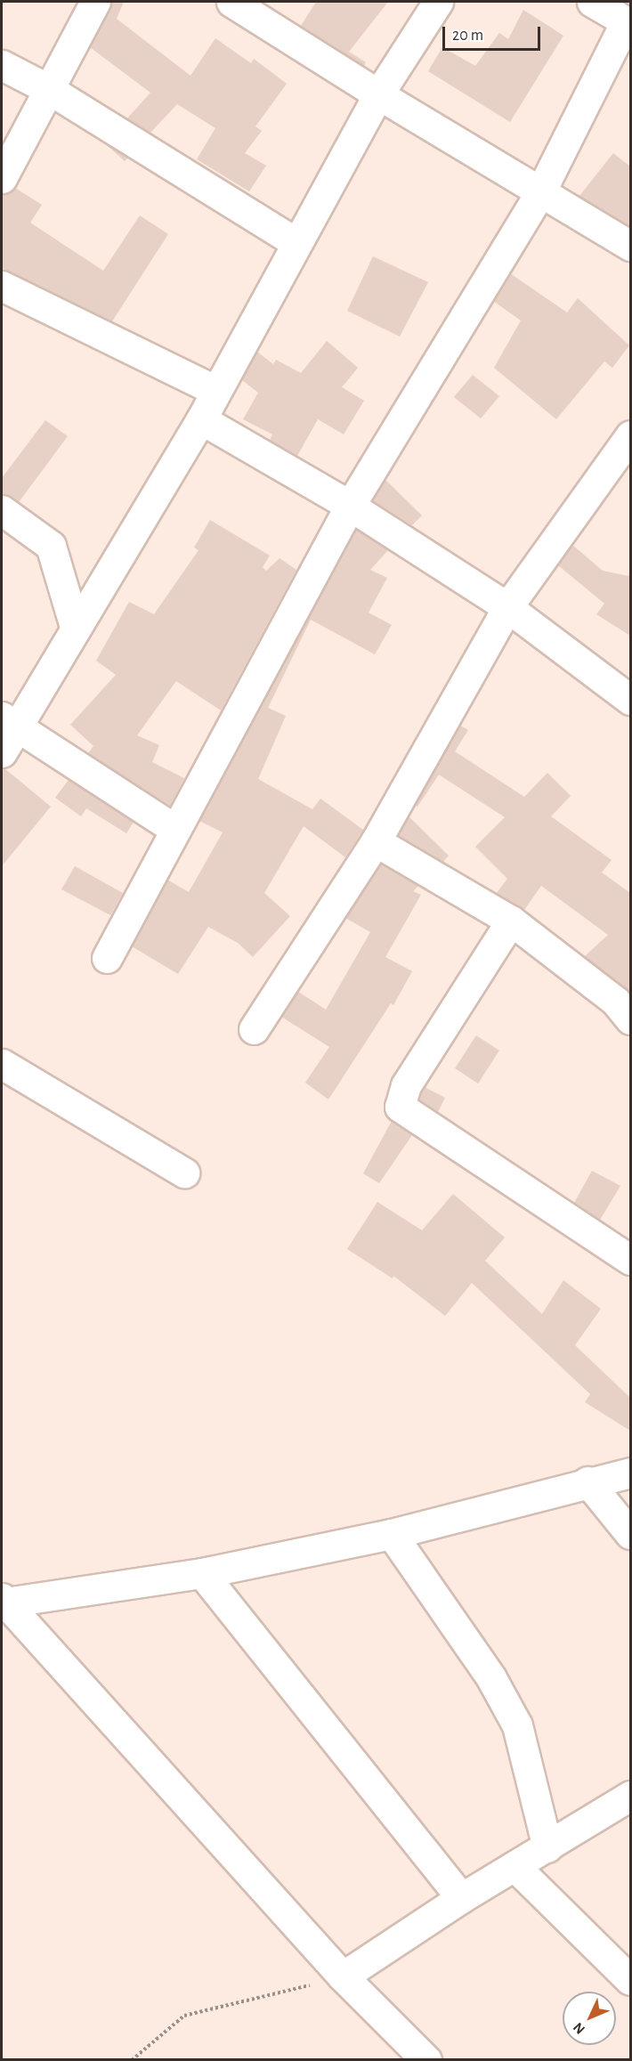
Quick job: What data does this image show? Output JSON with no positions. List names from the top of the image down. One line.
{"scale_bar":"20 m","north":"bottom left"}
